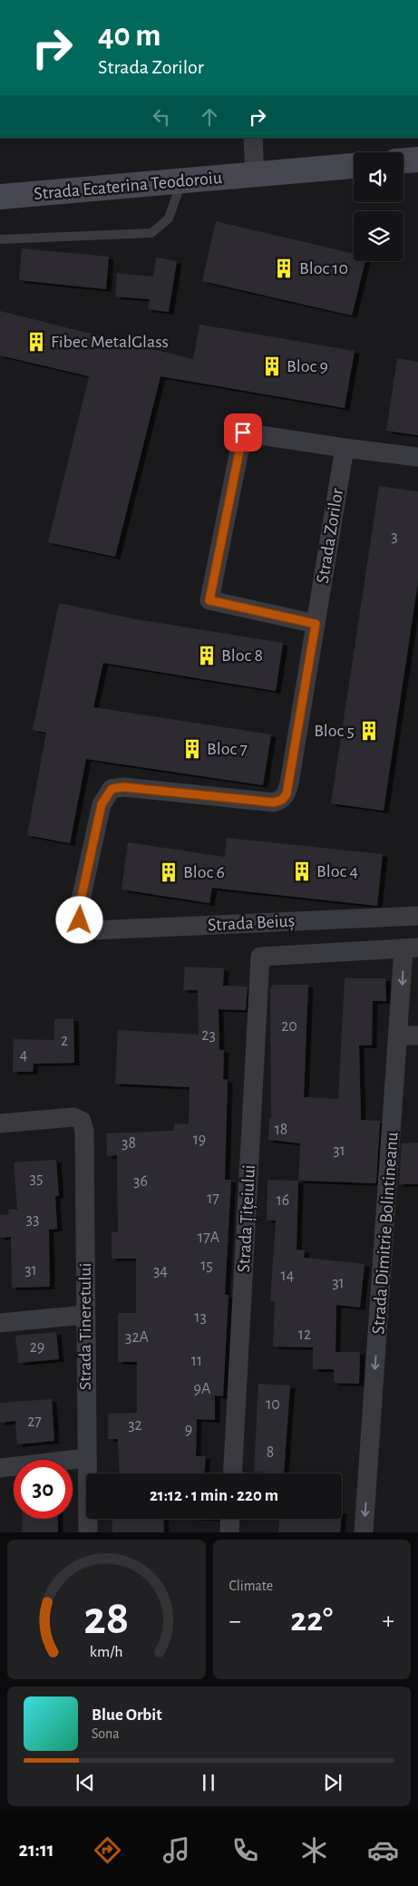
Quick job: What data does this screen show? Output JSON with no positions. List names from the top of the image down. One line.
{"streets":{"main road":["Strada Ecaterina Teodoroiu"],"street":["Strada Zorilor","Strada Beiuș","Strada Țițeiului","Strada Dimitrie Bolintineanu","Strada Tineretului"]},"crossings":[["Strada Zorilor","Strada Beiuș"],["Strada Țițeiului","Strada Dimitrie Bolintineanu"]],"one_way":["Strada Dimitrie Bolintineanu"],"places":{"building":["Bloc 10","Fibec MetalGlass","Bloc 9","Bloc 8","Bloc 5","Bloc 7","Bloc 4","Bloc 6"]},"house_numbers":["3","20","23","2","4","18","19","38","31","35","36","17","16","33","17A","15","31","34","14","31","13","12","32A","29","11","9A","10","27","32","9","8"],"page":{"turn":["40 m","Strada Zorilor"],"limit":"30","trip":"21:12 · 1 min · 220 m","tile":"Climate","heat":["−","22°","+"],"song":["Blue Orbit","Sona"],"tabs":"21:11","gauge":["28","km/h"]}}
